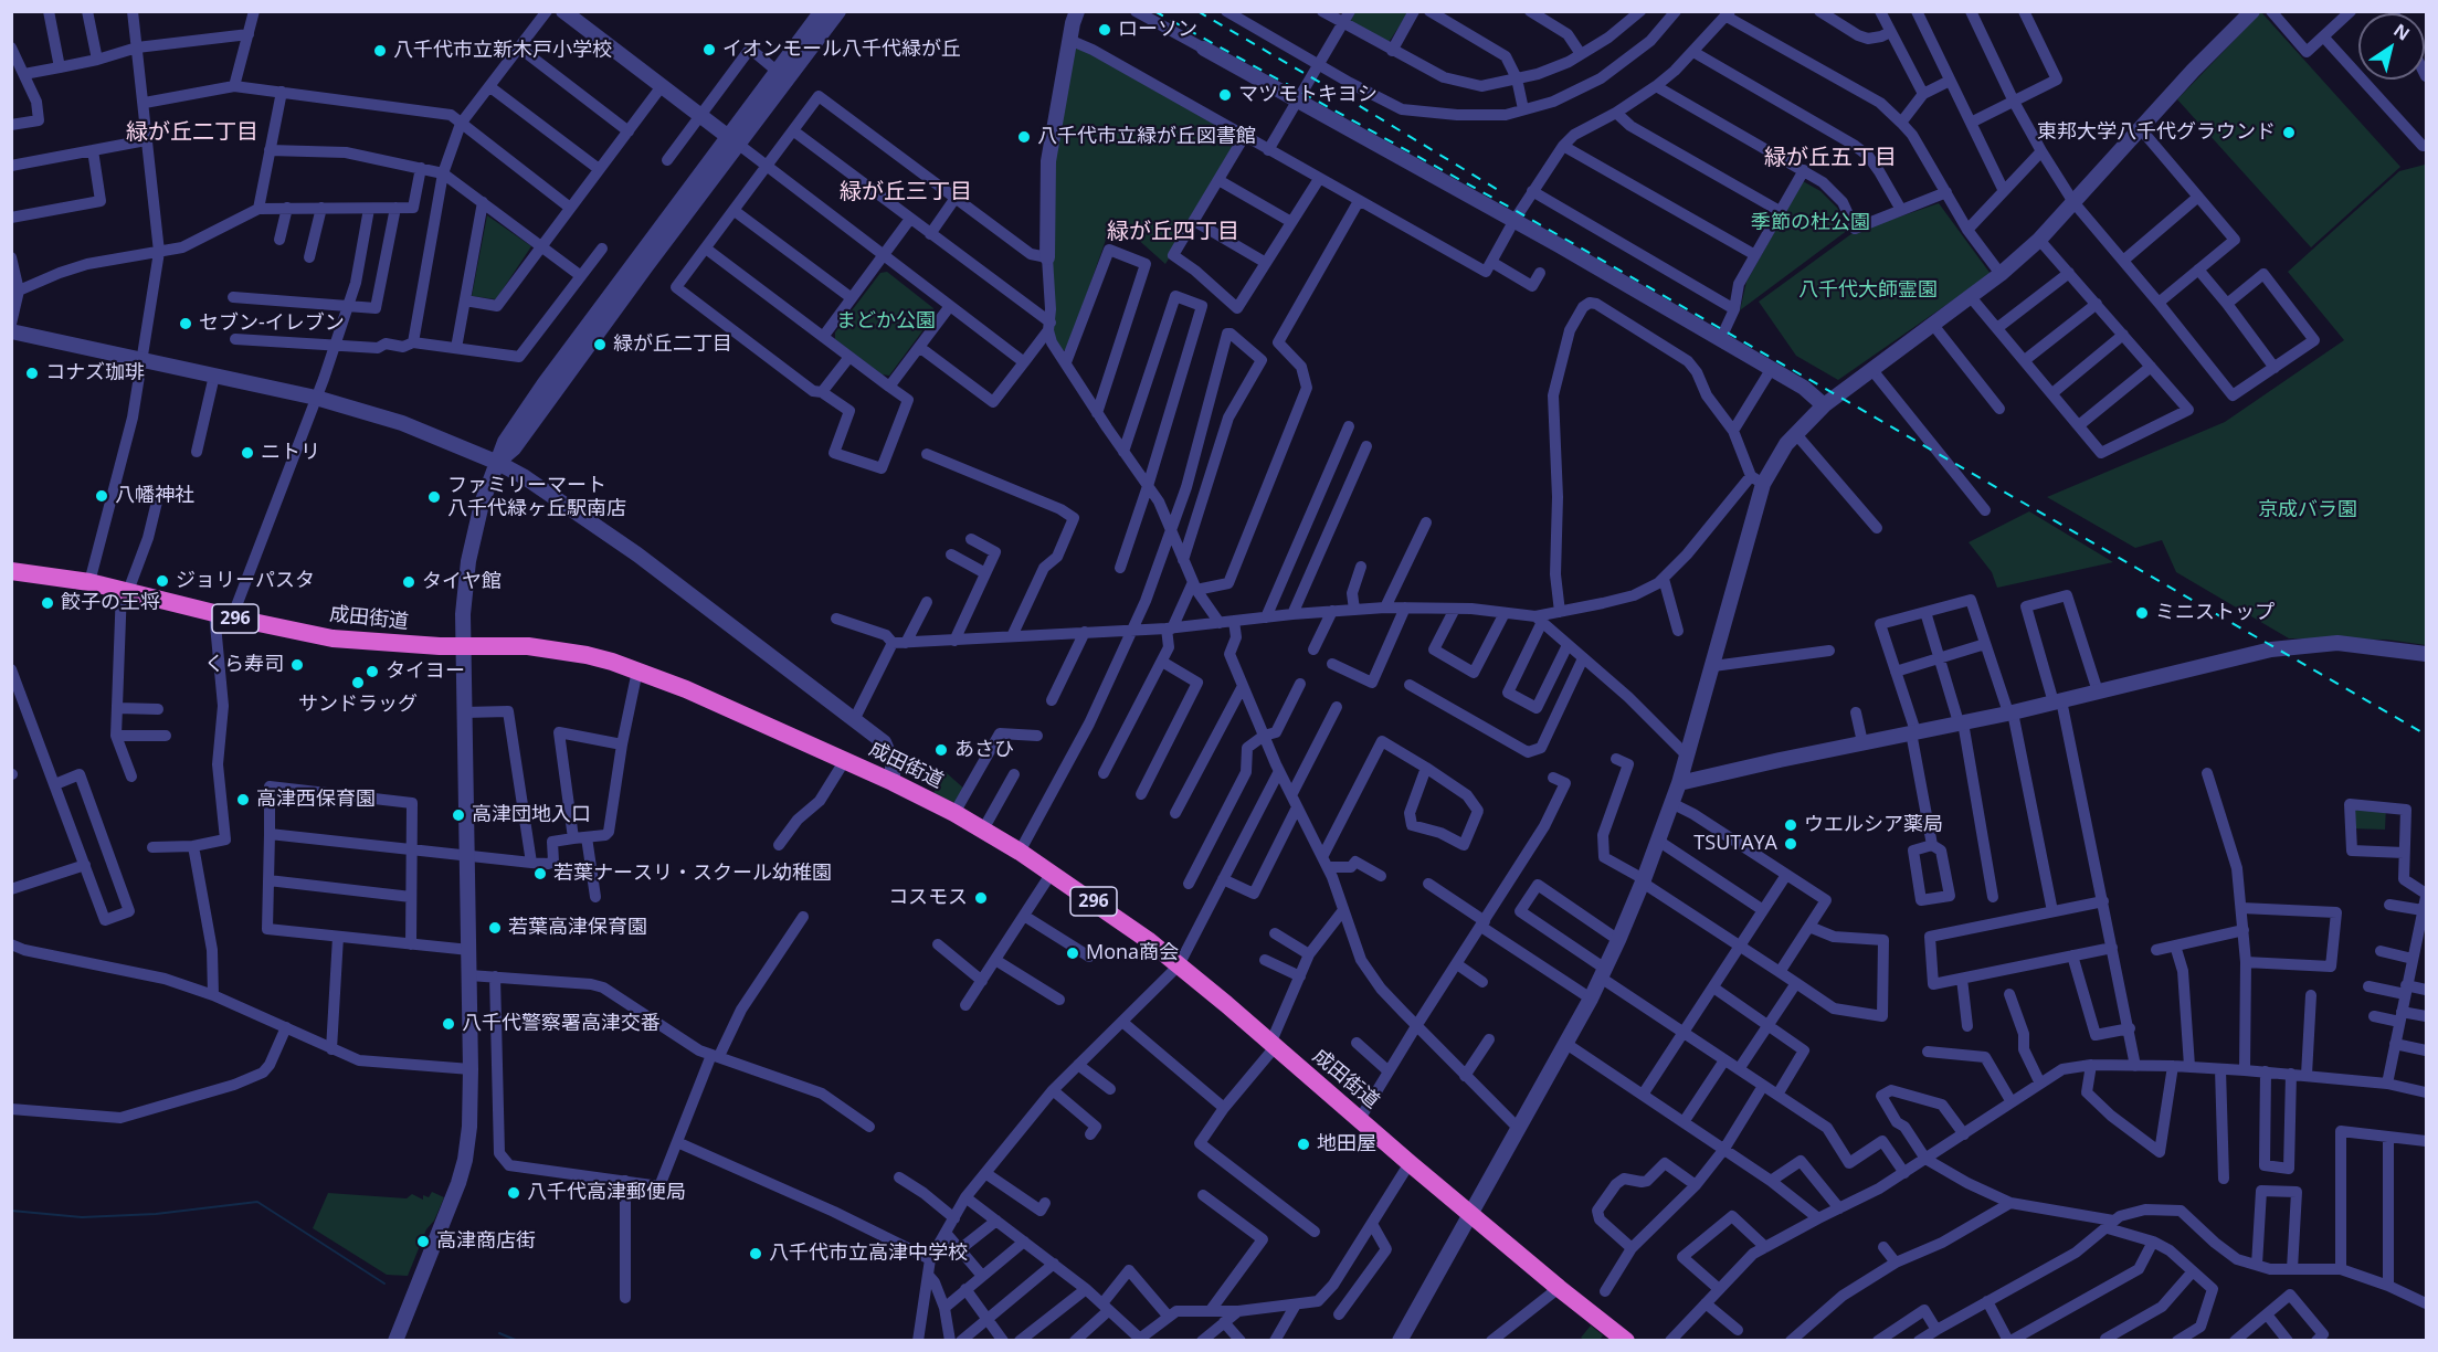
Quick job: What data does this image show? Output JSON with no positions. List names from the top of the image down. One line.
{"streets":{"highway":["296","成田街道"]},"districts":["緑が丘二丁目","緑が丘五丁目","緑が丘三丁目","緑が丘四丁目"],"parks":["季節の杜公園","八千代大師霊園","まどか公園","京成バラ園"],"places":["ローソン","イオンモール八千代緑が丘","八千代市立新木戸小学校","マツモトキヨシ","東邦大学八千代グラウンド","八千代市立緑が丘図書館","セブン-イレブン","緑が丘二丁目","コナズ珈琲","ニトリ","八幡神社","ファミリーマート 八千代緑ヶ丘駅南店","ジョリーパスタ","タイヤ館","餃子の王将","ミニストップ","くら寿司","タイヨー","サンドラッグ","あさひ","高津西保育園","高津団地入口","ウエルシア薬局","TSUTAYA","若葉ナースリ・スクール幼稚園","コスモス","若葉高津保育園","Mona商会","八千代警察署高津交番","地田屋","八千代高津郵便局","高津商店街","八千代市立高津中学校"],"north":"top right"}
